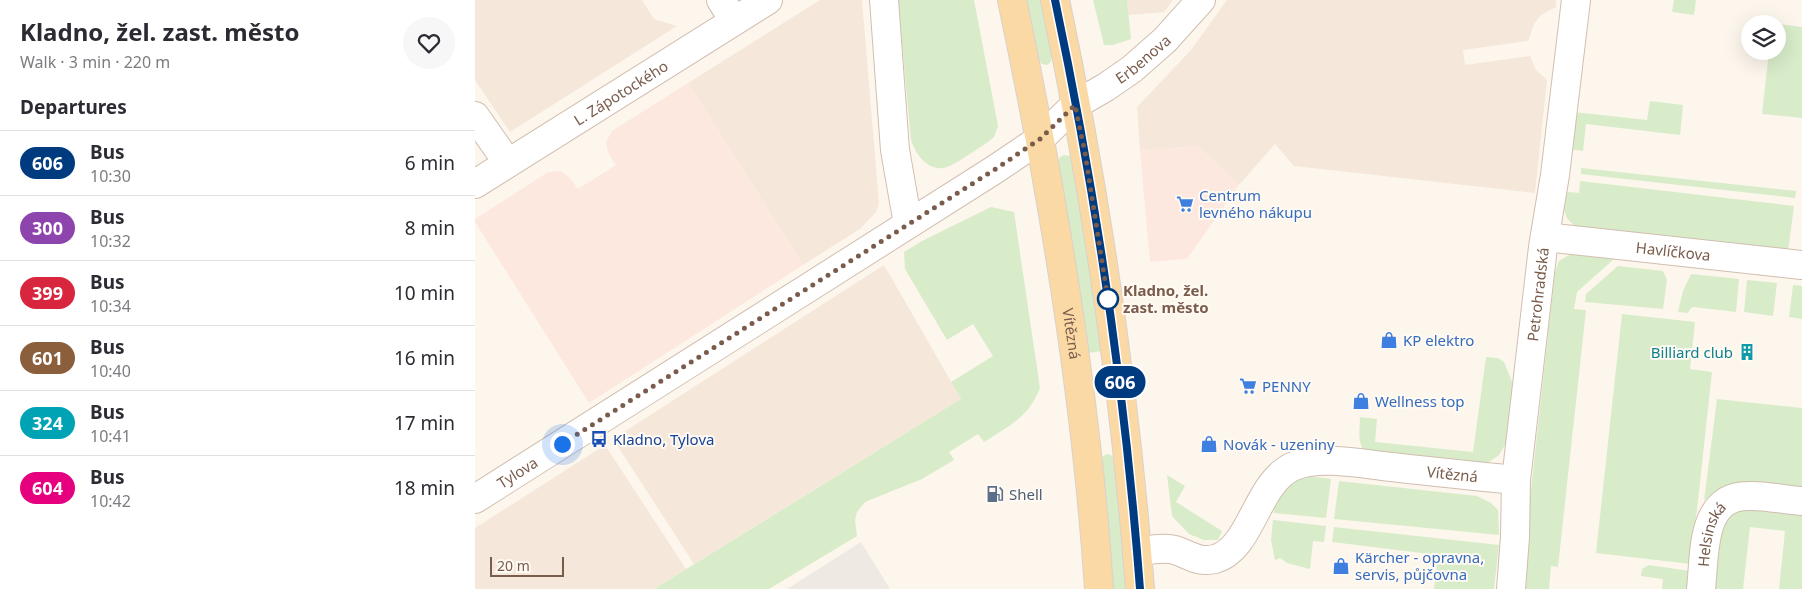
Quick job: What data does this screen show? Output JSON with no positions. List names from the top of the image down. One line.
{"streets":{"main road":["Vítězná"],"street":["Erbenova","L. Zápotockého","Havlíčkova","Petrohradská","Tylova","Helsinská"]},"crossings":[["Havlíčkova","Petrohradská"],["Petrohradská","Vítězná"],["Vítězná","Tylova"]],"places":{"supermarket":["Centrum levného nákupu","PENNY"],"other":["Kladno, žel. zast. město"],"shop":["KP elektro","Wellness top","Novák - uzeniny","Kärcher - opravna, servis, půjčovna"],"building":["Billiard club"],"bus stop":["Kladno, Tylova"],"fuel station":["Shell"]},"lines":["bus line 606"],"scale_bar":"20 m","page":{"heading":[["Kladno, žel. zast. město","Walk · 3 min · 220 m"],"Departures"],"on_map":"606","list":[{"mark":"606","name":"Bus","note":"10:30","value":"6 min"},{"mark":"300","name":"Bus","note":"10:32","value":"8 min"},{"mark":"399","name":"Bus","note":"10:34","value":"10 min"},{"mark":"601","name":"Bus","note":"10:40","value":"16 min"},{"mark":"324","name":"Bus","note":"10:41","value":"17 min"},{"mark":"604","name":"Bus","note":"10:42","value":"18 min"}],"scale":"20 m"}}
